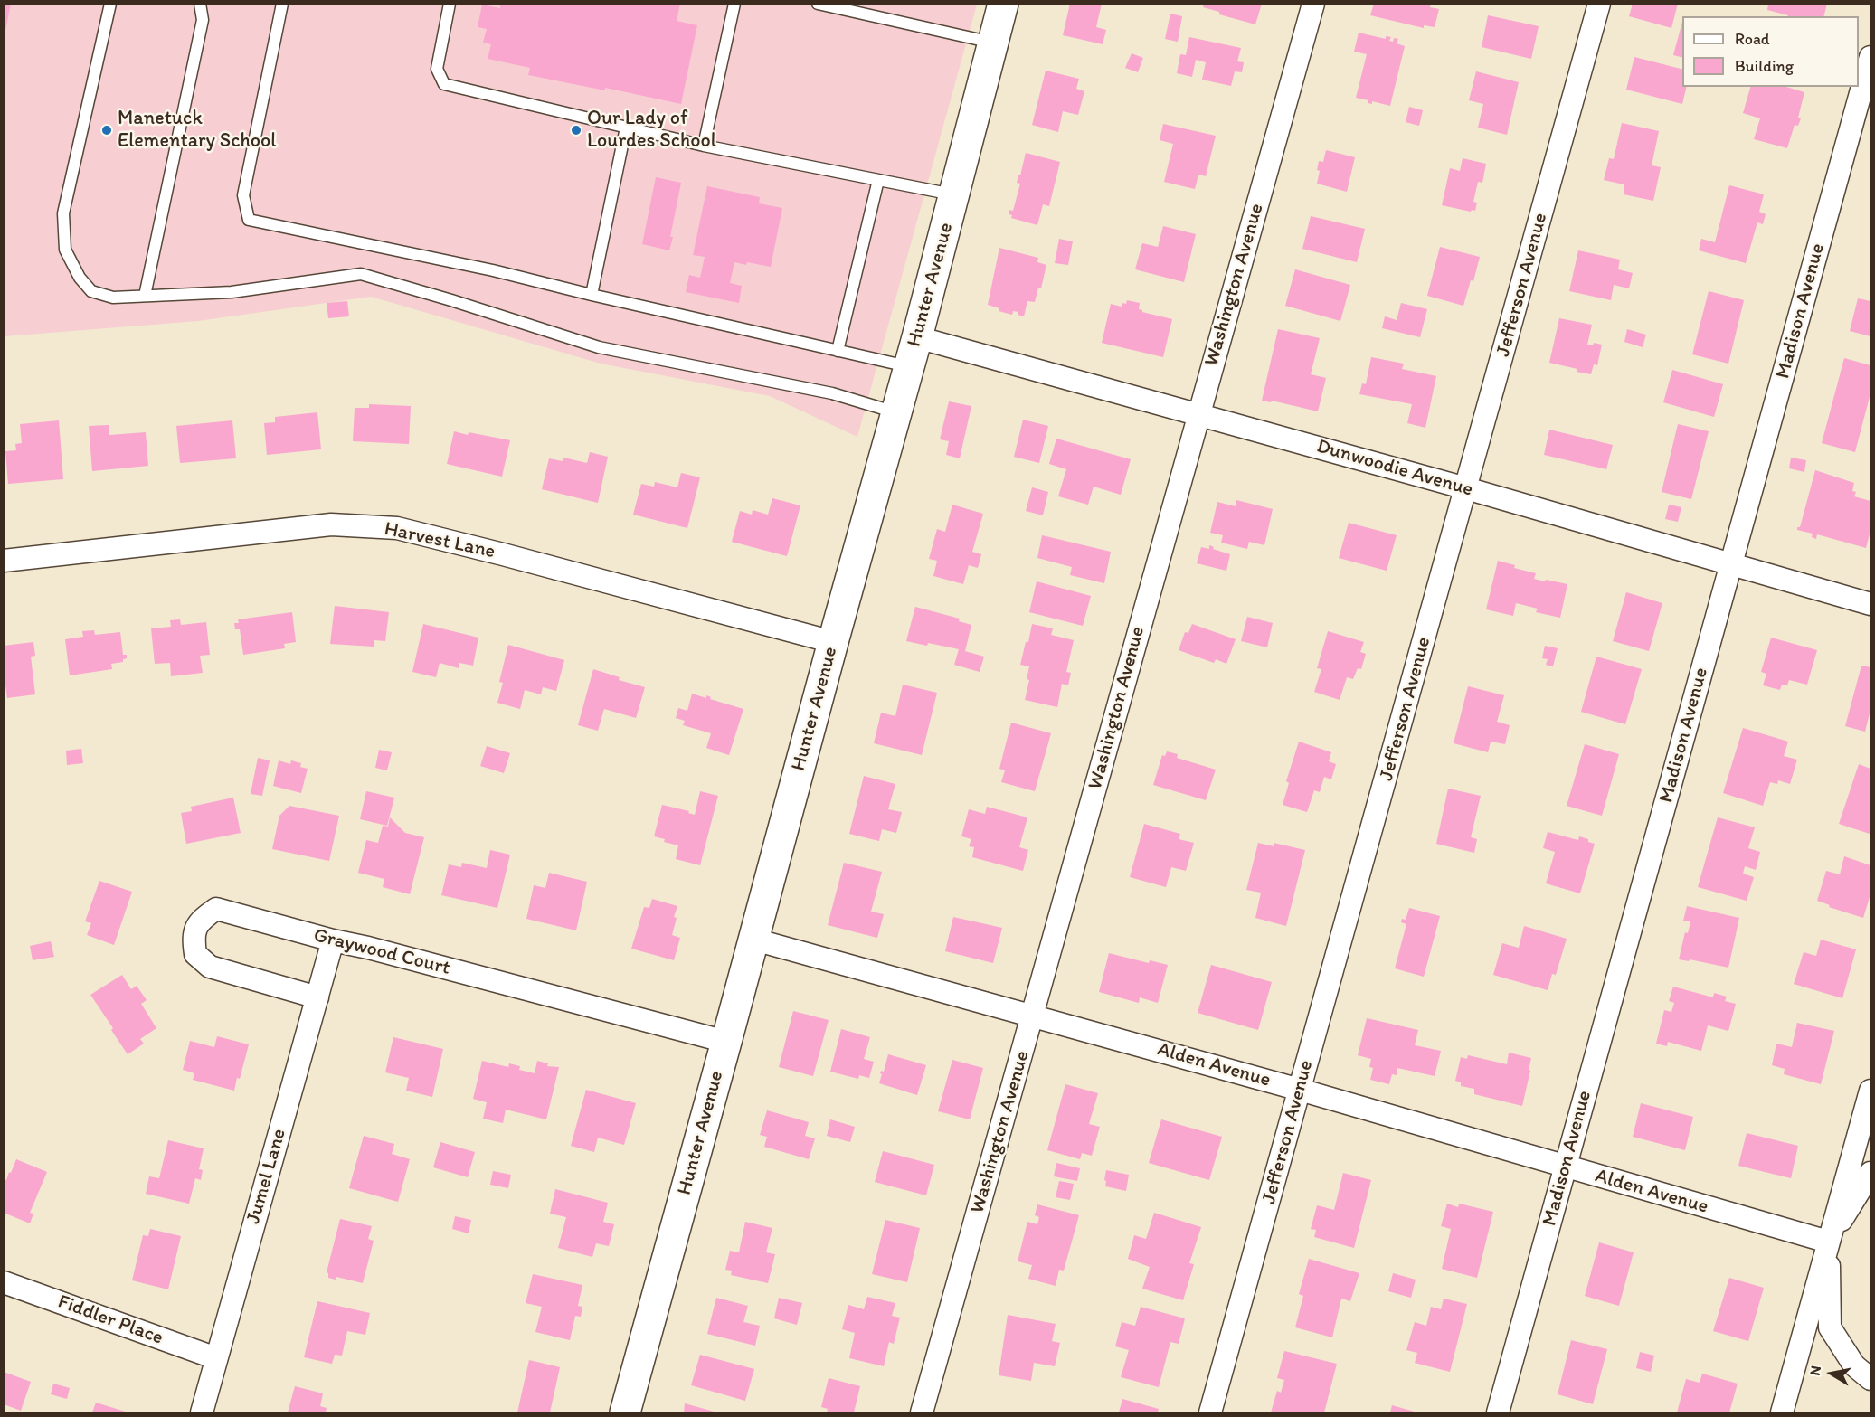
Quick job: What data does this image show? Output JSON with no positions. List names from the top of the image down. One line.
{"streets":{"street":["Hunter Avenue","Washington Avenue","Jefferson Avenue","Madison Avenue","Dunwoodie Avenue","Harvest Lane","Graywood Court","Alden Avenue","Jumel Lane","Fiddler Place"]},"crossings":[["Hunter Avenue","Dunwoodie Avenue"],["Hunter Avenue","Harvest Lane"],["Hunter Avenue","Graywood Court"],["Hunter Avenue","Alden Avenue"],["Washington Avenue","Dunwoodie Avenue"],["Washington Avenue","Alden Avenue"],["Jefferson Avenue","Dunwoodie Avenue"],["Jefferson Avenue","Alden Avenue"],["Madison Avenue","Dunwoodie Avenue"],["Madison Avenue","Alden Avenue"],["Graywood Court","Jumel Lane"],["Jumel Lane","Fiddler Place"]],"places":["Manetuck Elementary School","Our Lady of Lourdes School"],"legend":["Road","Building"],"north":"left"}
